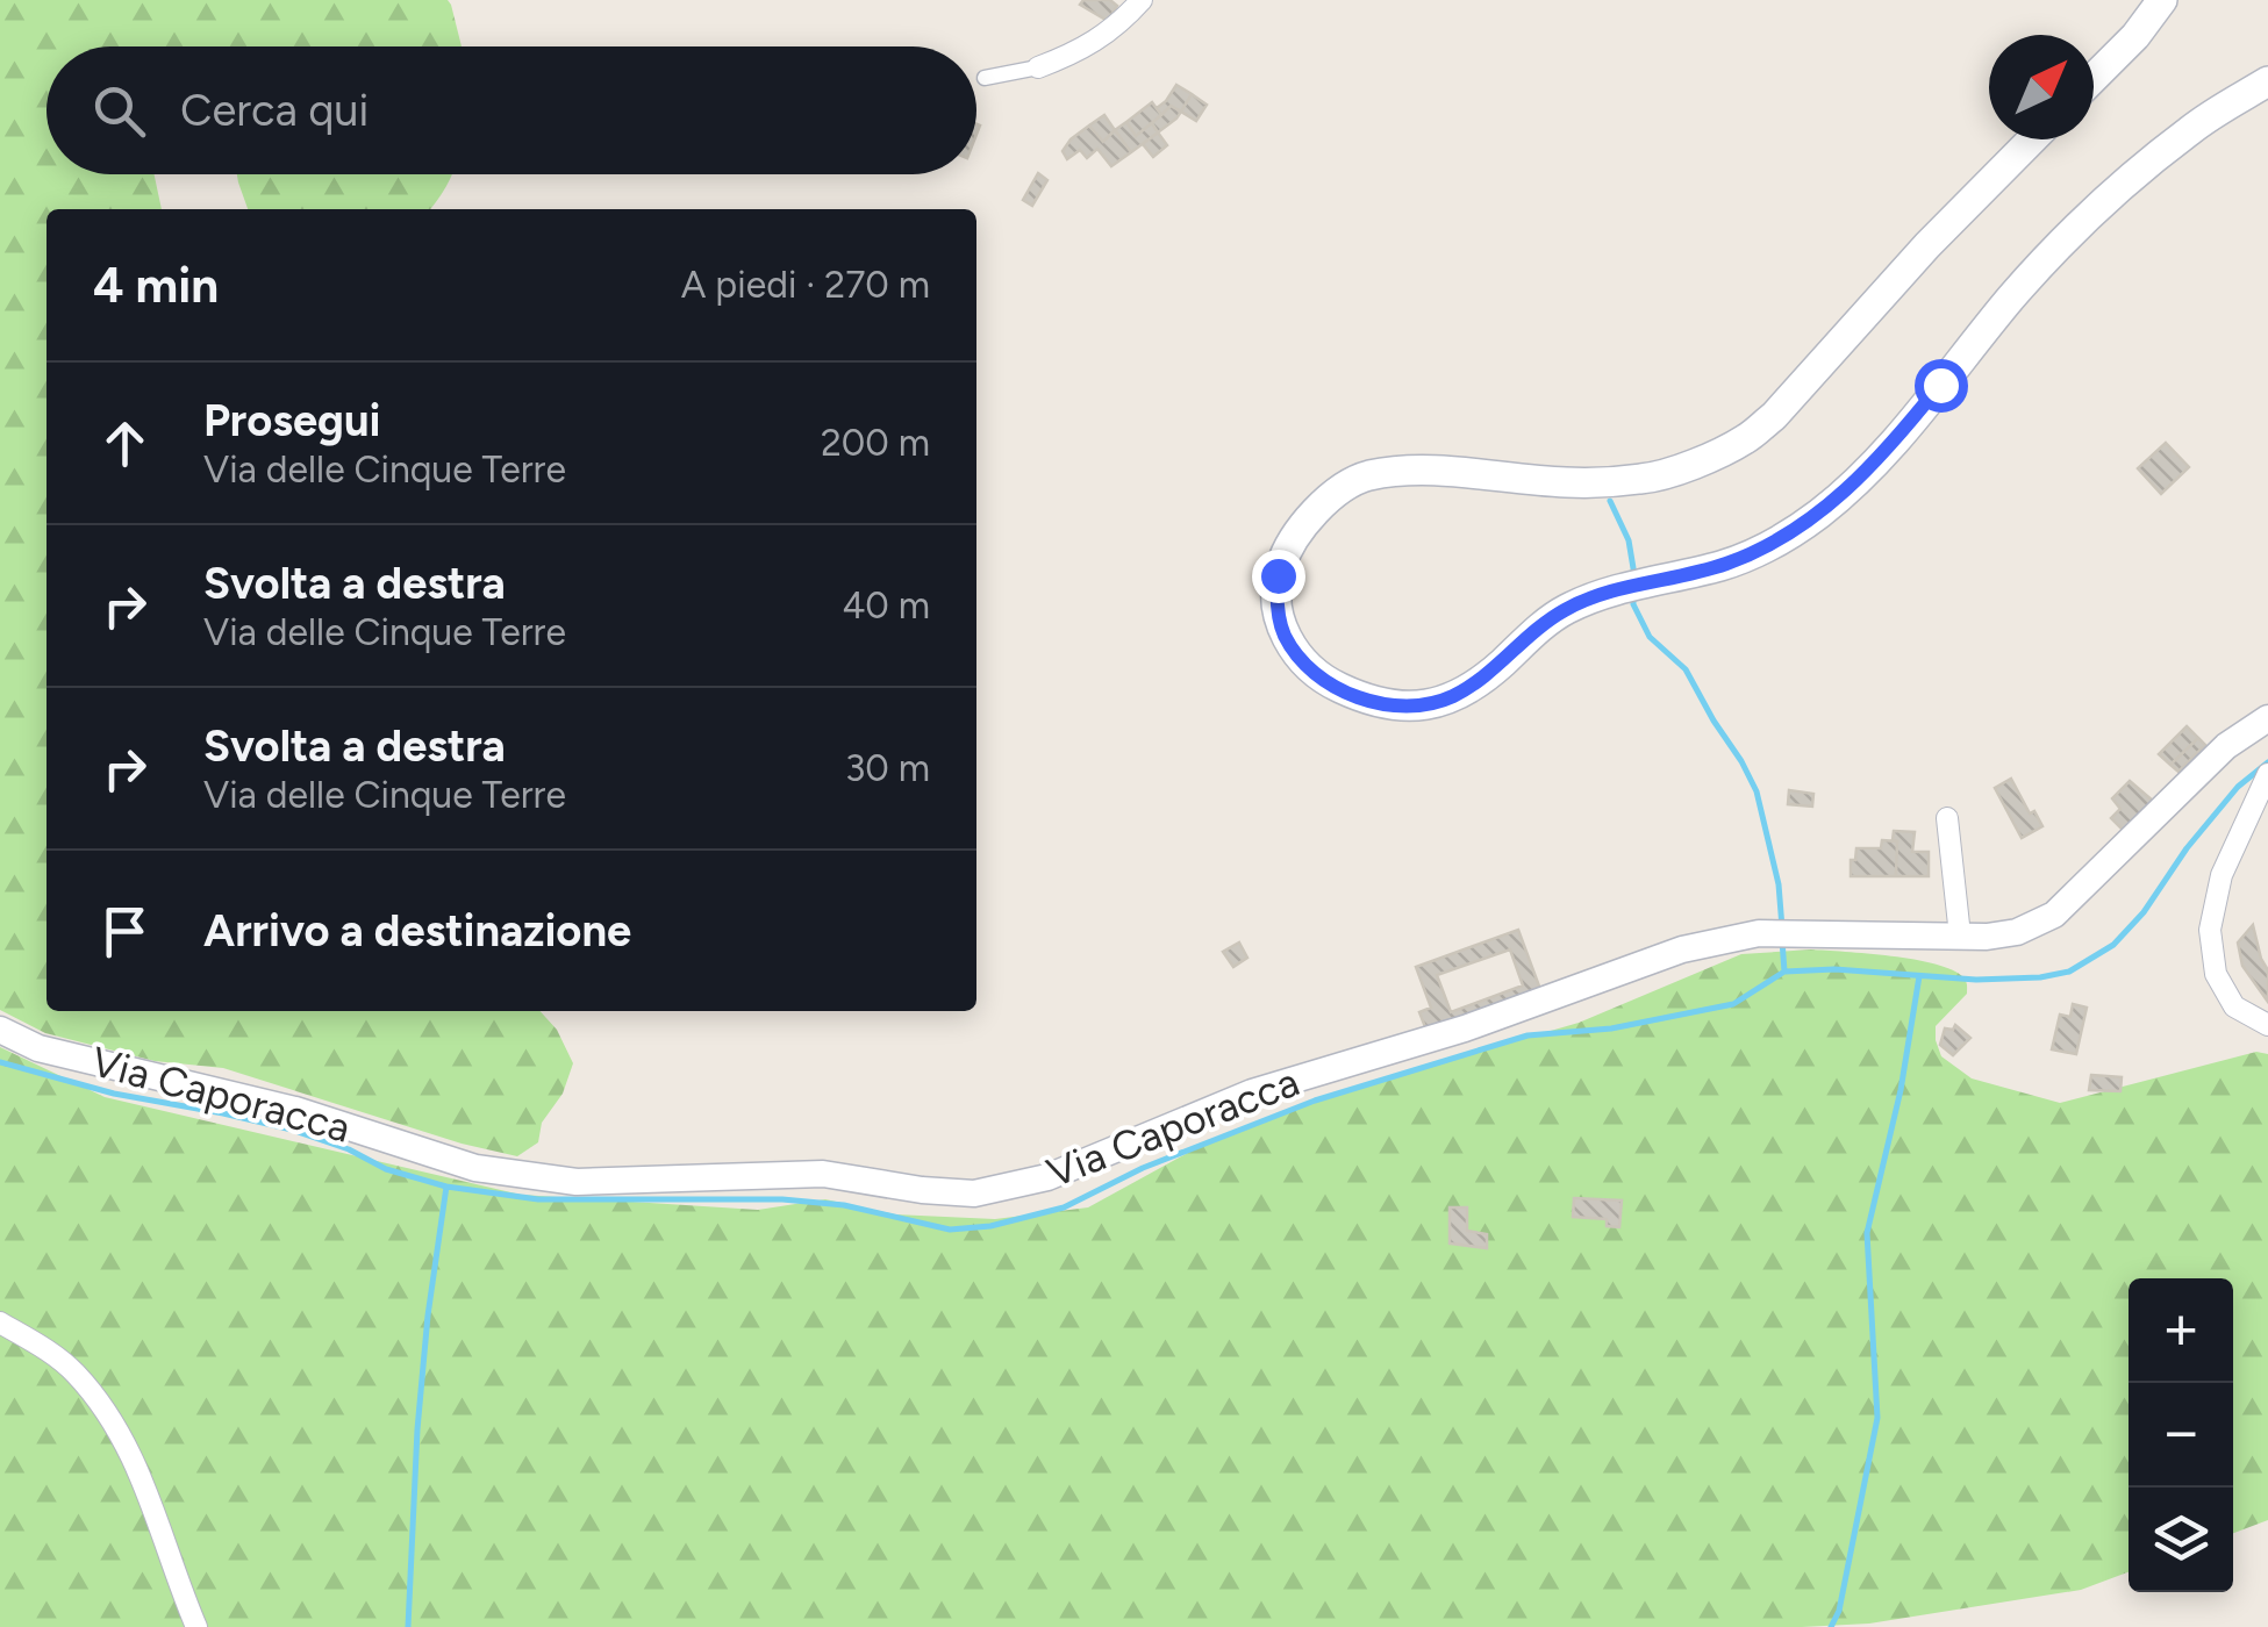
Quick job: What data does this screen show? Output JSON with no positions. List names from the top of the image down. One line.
{"streets":{"street":["Via Caporacca"]},"north":"top right","page":{"search":"Cerca qui","heading":["4 min","A piedi · 270 m"],"list":[["Prosegui","Via delle Cinque Terre","200 m"],["Svolta a destra","Via delle Cinque Terre","40 m"],["Svolta a destra","Via delle Cinque Terre","30 m"],"Arrivo a destinazione"],"map_buttons":["+","−"]}}
